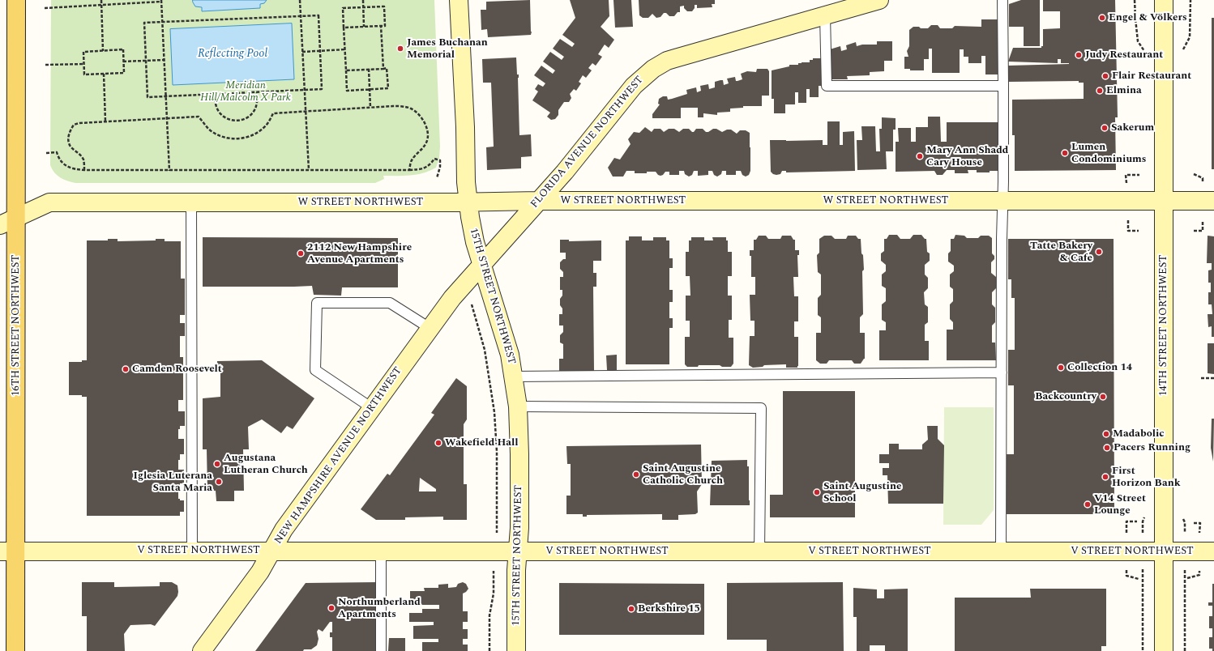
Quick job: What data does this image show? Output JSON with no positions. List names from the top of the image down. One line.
{"streets":{"main road":["16TH STREET NORTHWEST"],"street":["FLORIDA AVENUE NORTHWEST","W STREET NORTHWEST","15TH STREET NORTHWEST","14TH STREET NORTHWEST","NEW HAMPSHIRE AVENUE NORTHWEST","V STREET NORTHWEST"]},"crossings":[["FLORIDA AVENUE NORTHWEST","W STREET NORTHWEST"],["FLORIDA AVENUE NORTHWEST","15TH STREET NORTHWEST"],["FLORIDA AVENUE NORTHWEST","NEW HAMPSHIRE AVENUE NORTHWEST"],["W STREET NORTHWEST","15TH STREET NORTHWEST"],["W STREET NORTHWEST","16TH STREET NORTHWEST"],["W STREET NORTHWEST","14TH STREET NORTHWEST"],["15TH STREET NORTHWEST","NEW HAMPSHIRE AVENUE NORTHWEST"],["15TH STREET NORTHWEST","V STREET NORTHWEST"],["16TH STREET NORTHWEST","V STREET NORTHWEST"],["14TH STREET NORTHWEST","V STREET NORTHWEST"],["NEW HAMPSHIRE AVENUE NORTHWEST","V STREET NORTHWEST"]],"water":["Reflecting Pool"],"parks":["Meridian Hill/Malcolm X Park"],"places":["Engel & Völkers","James Buchanan Memorial","Judy Restaurant","Flair Restaurant","Elmina","Sakerum","Lumen Condominiums","Mary Ann Shadd Cary House","Tatte Bakery & Cafe","2112 New Hampshire Avenue Apartments","Collection 14","Camden Roosevelt","Backcountry","Madabolic","Wakefield Hall","Pacers Running","Augustana Lutheran Church","Saint Augustine Catholic Church","First Horizon Bank","Iglesia Luterana Santa Maria","Saint Augustine School","V14 Street Lounge","Northumberland Apartments","Berkshire 15"]}
